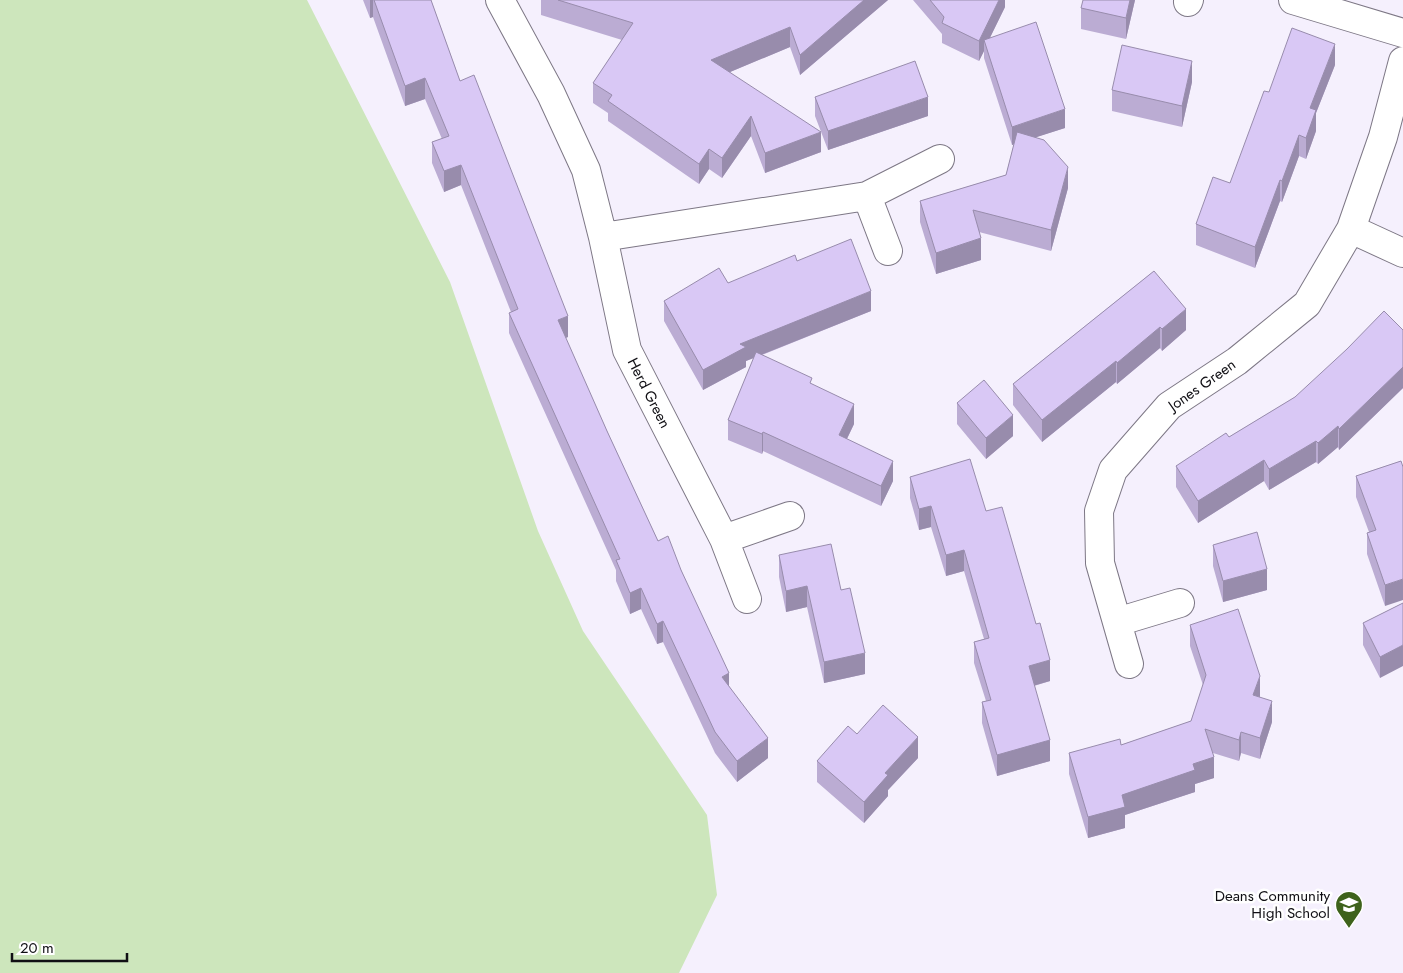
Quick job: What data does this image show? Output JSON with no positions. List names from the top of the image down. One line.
{"streets":{"street":["Jones Green","Herd Green"]},"places":{"school or university":["Deans Community High School"]},"scale_bar":"20 m"}
